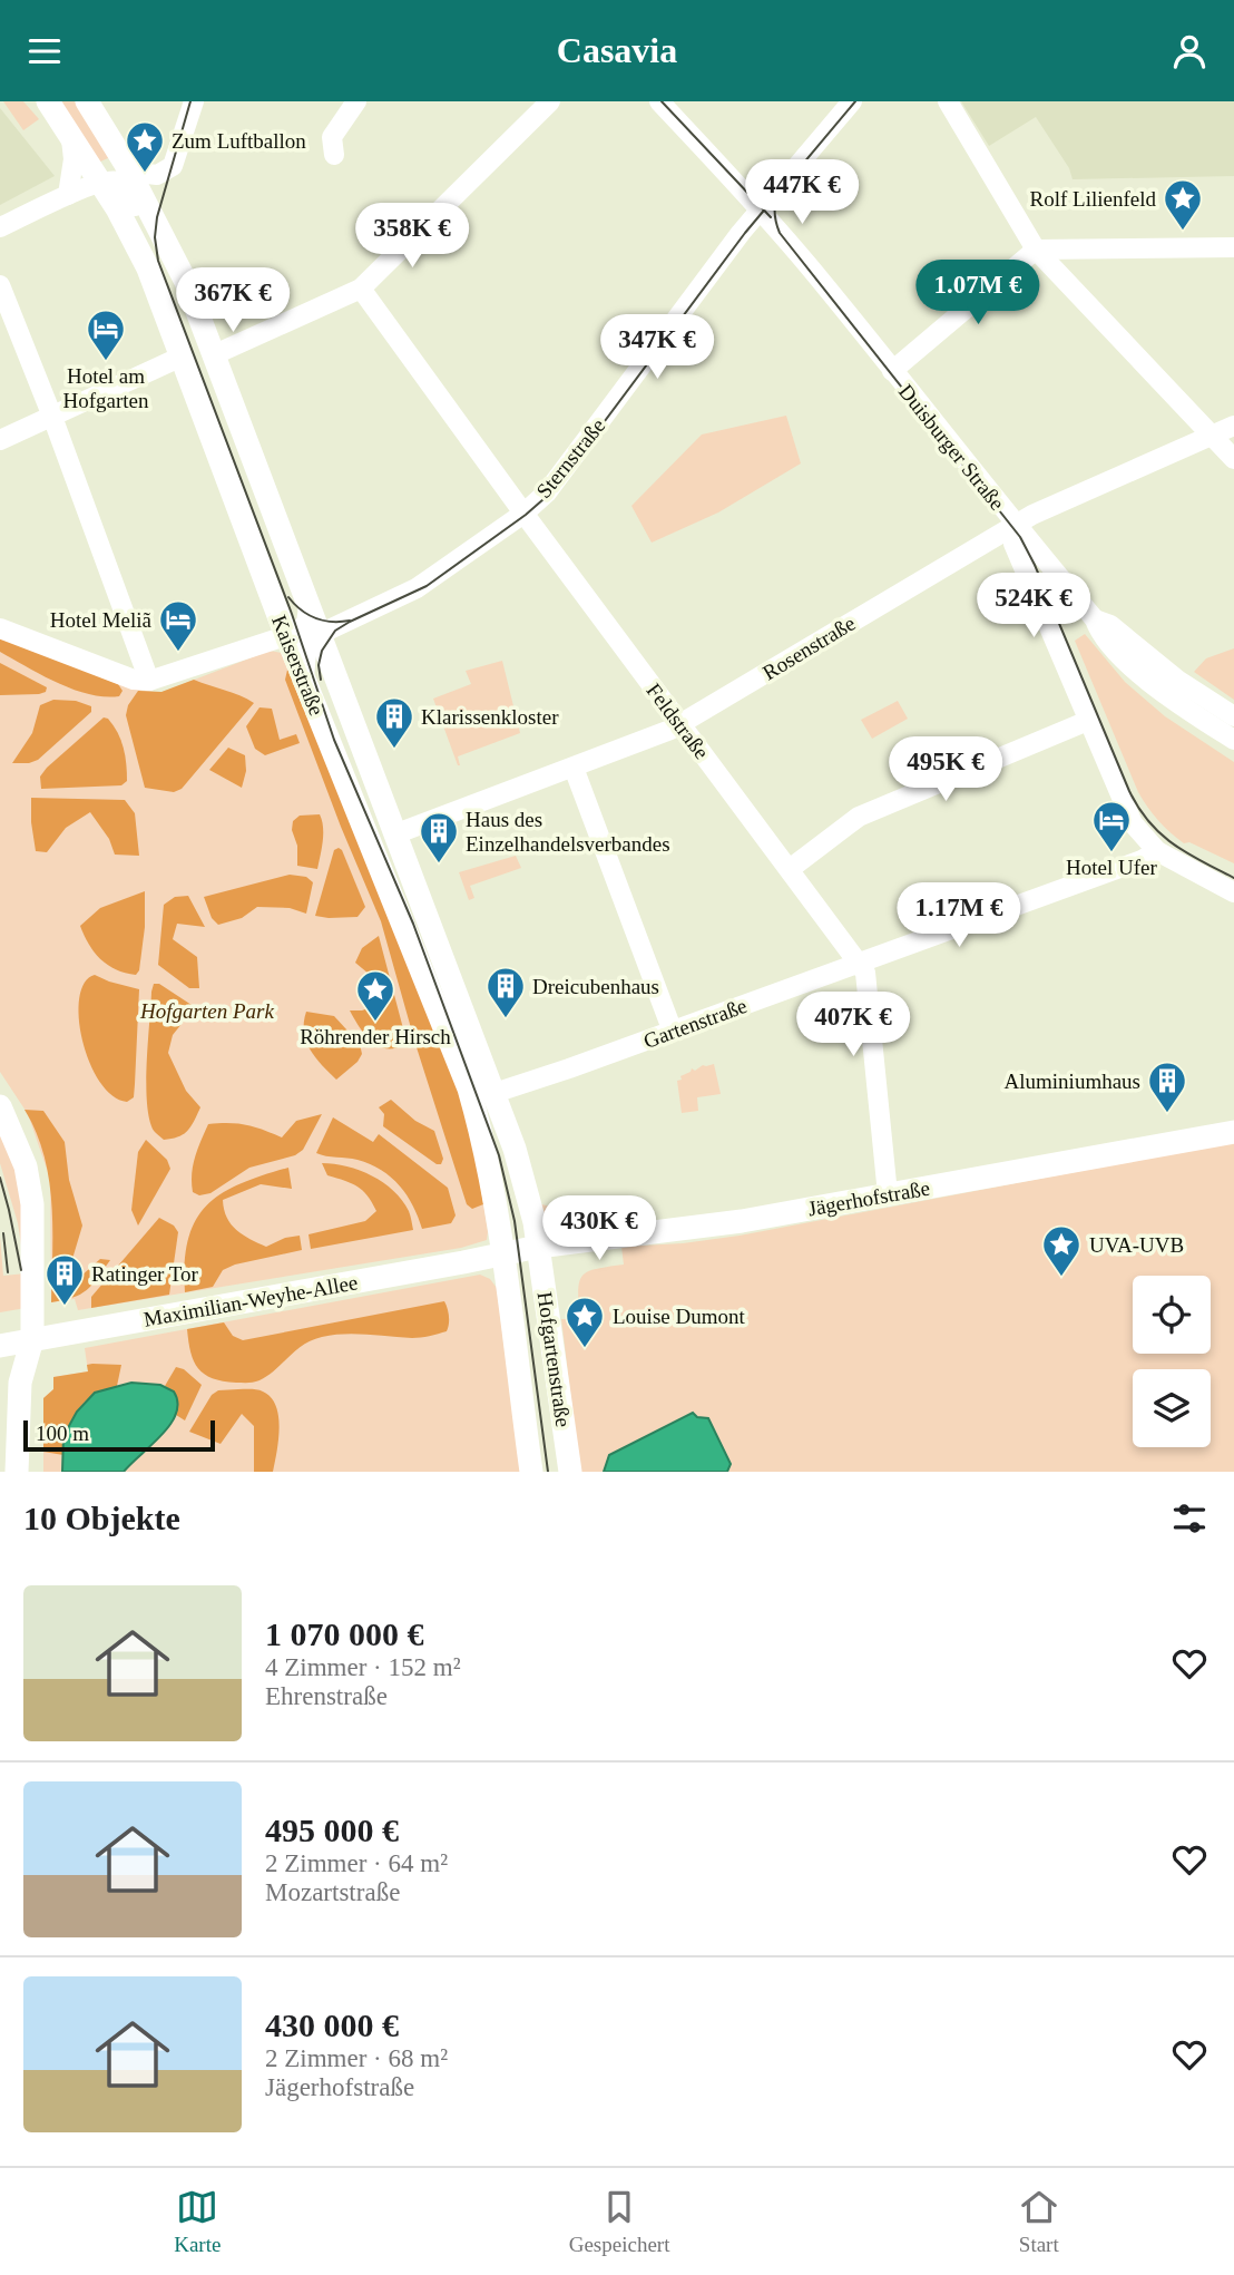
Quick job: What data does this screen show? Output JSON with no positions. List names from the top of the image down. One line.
{"streets":{"main road":["Kaiserstraße","Jägerhofstraße","Maximilian-Weyhe-Allee","Hofgartenstraße"],"street":["Duisburger Straße","Sternstraße","Rosenstraße","Feldstraße","Gartenstraße"]},"crossings":[["Duisburger Straße","Sternstraße"],["Duisburger Straße","Rosenstraße"],["Duisburger Straße","Gartenstraße"],["Sternstraße","Kaiserstraße"],["Sternstraße","Feldstraße"],["Rosenstraße","Kaiserstraße"],["Rosenstraße","Feldstraße"],["Kaiserstraße","Gartenstraße"],["Kaiserstraße","Jägerhofstraße"],["Kaiserstraße","Maximilian-Weyhe-Allee"],["Kaiserstraße","Hofgartenstraße"],["Feldstraße","Gartenstraße"],["Feldstraße","Jägerhofstraße"],["Jägerhofstraße","Maximilian-Weyhe-Allee"],["Jägerhofstraße","Hofgartenstraße"],["Maximilian-Weyhe-Allee","Hofgartenstraße"]],"parks":["Hofgarten Park"],"places":{"place":["Zum Luftballon","Rolf Lilienfeld","Röhrender Hirsch","UVA-UVB","Louise Dumont"],"hotel":["Hotel am Hofgarten","Hotel Meliã","Hotel Ufer"],"building":["Klarissenkloster","Haus des Einzelhandelsverbandes","Dreicubenhaus","Aluminiumhaus","Ratinger Tor"]},"scale_bar":"100 m","page":{"header":"Casavia","price":["447K €","358K €","1.07M €","367K €","347K €","524K €","495K €","1.17M €","407K €","430K €"],"scale":"100 m","heading":"10 Objekte","list":[{"name":"1 070 000 €","note":"4 Zimmer · 152 m² · Ehrenstraße"},{"name":"495 000 €","note":"2 Zimmer · 64 m² · Mozartstraße"},{"name":"430 000 €","note":"2 Zimmer · 68 m² · Jägerhofstraße"}],"tabs":["Karte","Gespeichert","Start"]}}
